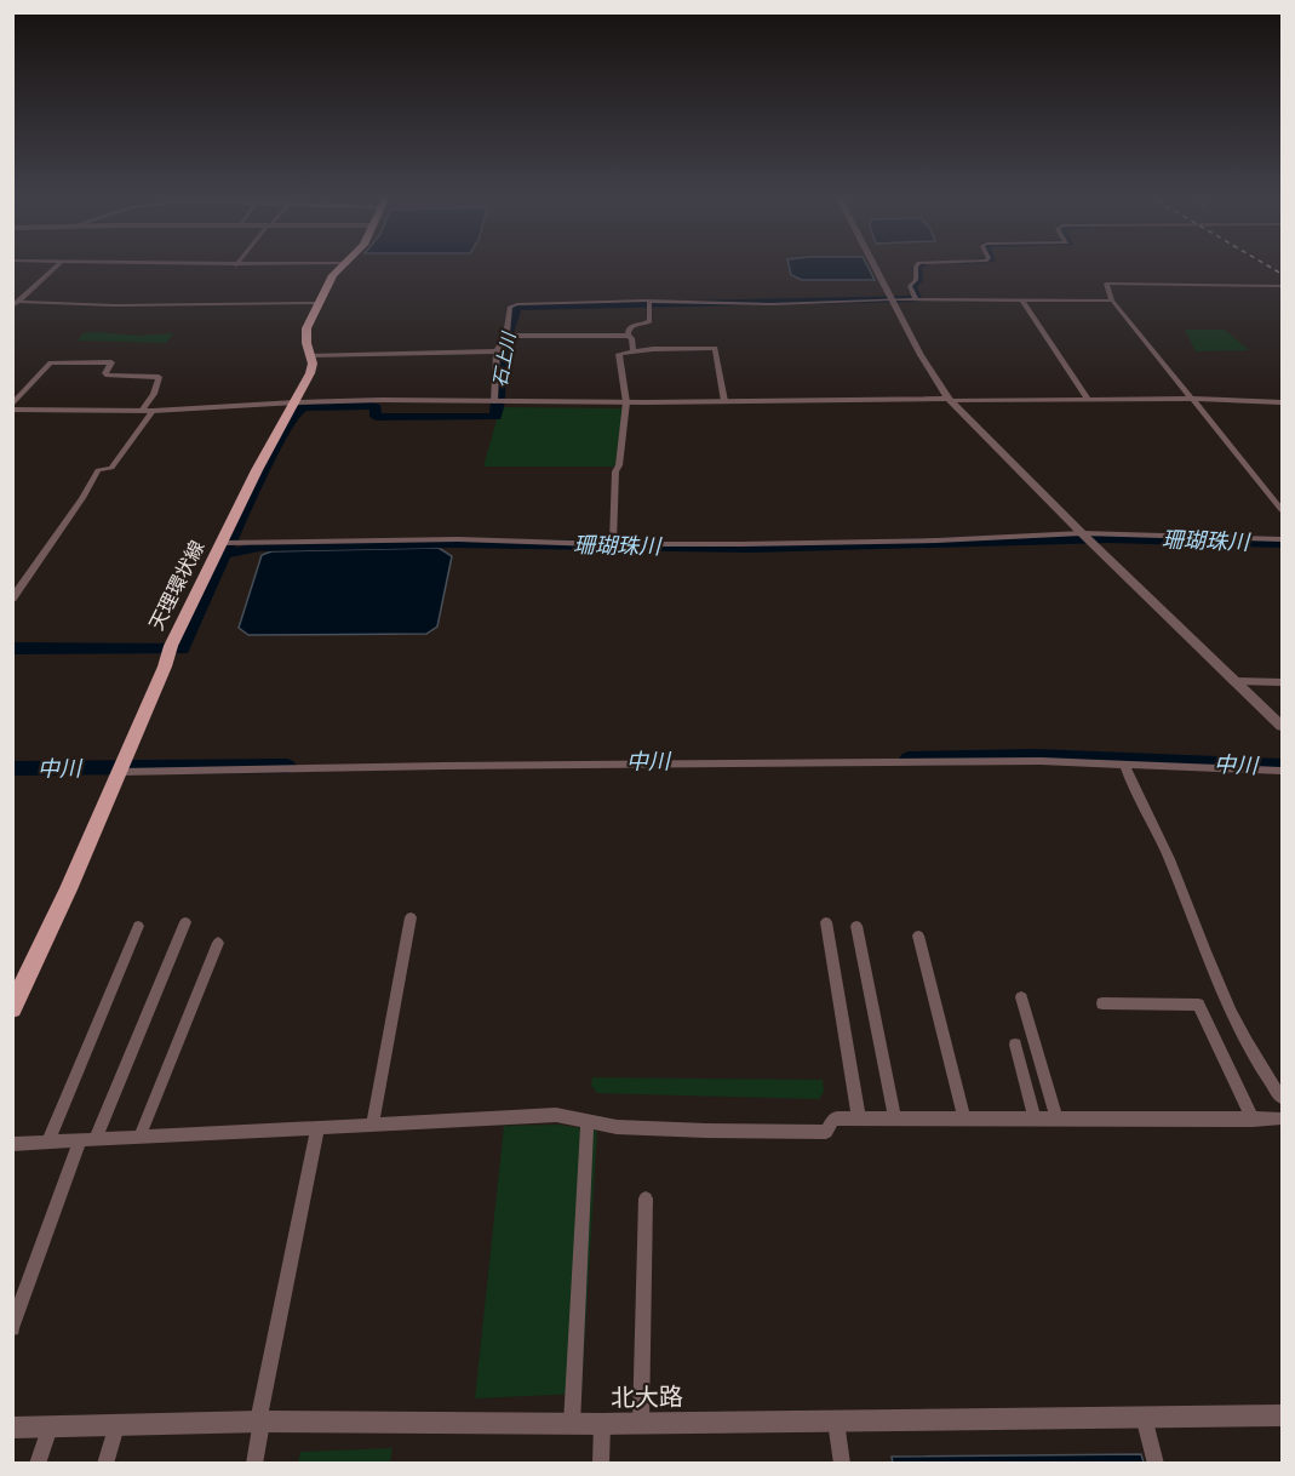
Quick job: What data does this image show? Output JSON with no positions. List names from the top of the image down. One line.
{"streets":{"main road":["天理環状線"],"street":["北大路"]},"water":["石上川","珊瑚珠川","中川"]}
